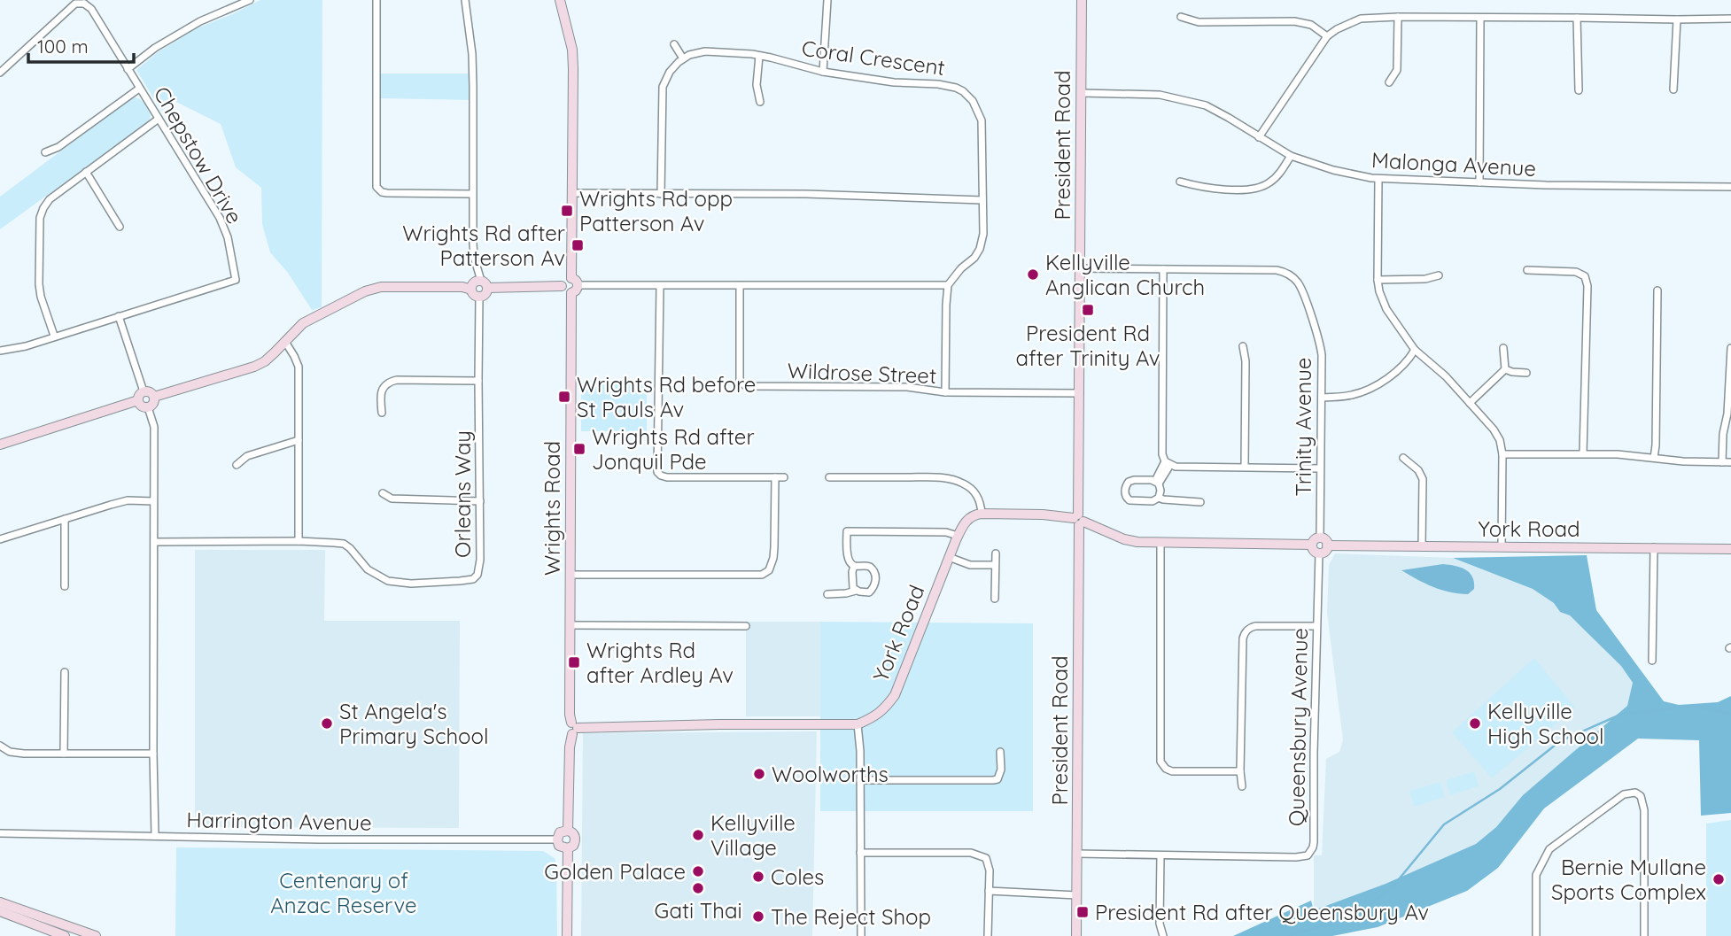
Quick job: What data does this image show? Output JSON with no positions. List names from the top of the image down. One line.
{"streets":{"street":["Coral Crescent","President Road","Chepstow Drive","Malonga Avenue","Wildrose Street","Trinity Avenue","Orleans Way","Wrights Road","York Road","Queensbury Avenue","Harrington Avenue"]},"crossings":[["President Road","Malonga Avenue"],["President Road","Wildrose Street"],["President Road","Trinity Avenue"],["President Road","Queensbury Avenue"],["Trinity Avenue","York Road"],["Trinity Avenue","Queensbury Avenue"],["Wrights Road","York Road"],["Wrights Road","Harrington Avenue"],["York Road","Queensbury Avenue"]],"parks":["Centenary of Anzac Reserve"],"places":{"transit":["Wrights Rd opp Patterson Av","Wrights Rd after Patterson Av","President Rd after Trinity Av","Wrights Rd before St Pauls Av","Wrights Rd after Jonquil Pde","Wrights Rd after Ardley Av","President Rd after Queensbury Av"],"other":["Kellyville Anglican Church","St Angela's Primary School","Kellyville High School","Woolworths","Kellyville Village","Golden Palace","Coles","Bernie Mullane Sports Complex","Gati Thai","The Reject Shop"]},"scale_bar":"100 m"}
